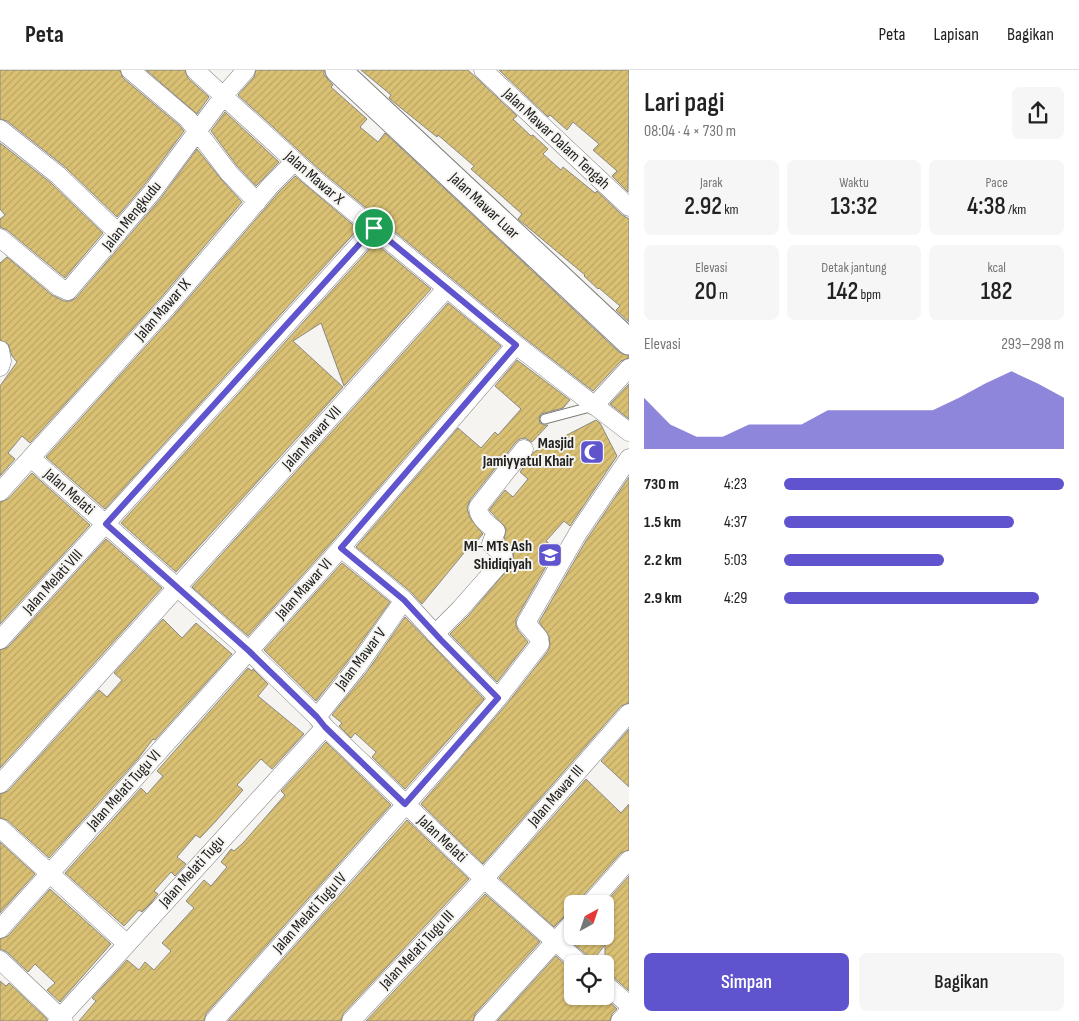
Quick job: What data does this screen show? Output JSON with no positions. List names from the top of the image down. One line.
{"streets":{"street":["Jalan Mawar Dalam Tengah","Jalan Mawar X","Jalan Mawar Luar","Jalan Mengkudu","Jalan Mawar IX","Jalan Mawar VII","Jalan Melati","Jalan Melati VIII","Jalan Mawar VI","Jalan Mawar V","Jalan Melati Tugu VI","Jalan Mawar III","Jalan Melati Tugu","Jalan Melati Tugu IV","Jalan Melati Tugu III"]},"crossings":[["Jalan Mawar X","Jalan Mengkudu"],["Jalan Mawar X","Jalan Mawar IX"],["Jalan Mawar X","Jalan Mawar VII"],["Jalan Mawar X","Jalan Melati VIII"],["Jalan Mawar X","Jalan Mawar VI"],["Jalan Mawar IX","Jalan Melati"],["Jalan Mawar VII","Jalan Melati"],["Jalan Melati","Jalan Melati VIII"],["Jalan Melati","Jalan Mawar VI"],["Jalan Melati","Jalan Mawar V"],["Jalan Melati","Jalan Melati Tugu VI"],["Jalan Melati","Jalan Mawar III"],["Jalan Melati","Jalan Melati Tugu"],["Jalan Melati","Jalan Melati Tugu IV"],["Jalan Melati","Jalan Melati Tugu III"],["Jalan Mawar VI","Jalan Melati Tugu VI"],["Jalan Mawar V","Jalan Melati Tugu"],["Jalan Mawar III","Jalan Melati Tugu III"]],"places":{"mosque":["Masjid Jamiyyatul Khair"],"school or university":["MI- MTs Ash Shidiqiyah"]},"north":"top right","page":{"header":"Peta","nav":["Peta","Lapisan","Bagikan"],"heading":["Lari pagi","08:04 · 4 × 730 m"],"stats":[["Jarak","2.92 km"],["Waktu","13:32"],["Pace","4:38 /km"],["Elevasi","20 m"],["Detak jantung","142 bpm"],["kcal","182"]],"chart":["Elevasi","293–298 m"],"list":[{"name":"730 m","note":"4:23"},{"name":"1.5 km","note":"4:37"},{"name":"2.2 km","note":"5:03"},{"name":"2.9 km","note":"4:29"}],"buttons":["Simpan","Bagikan"]}}
